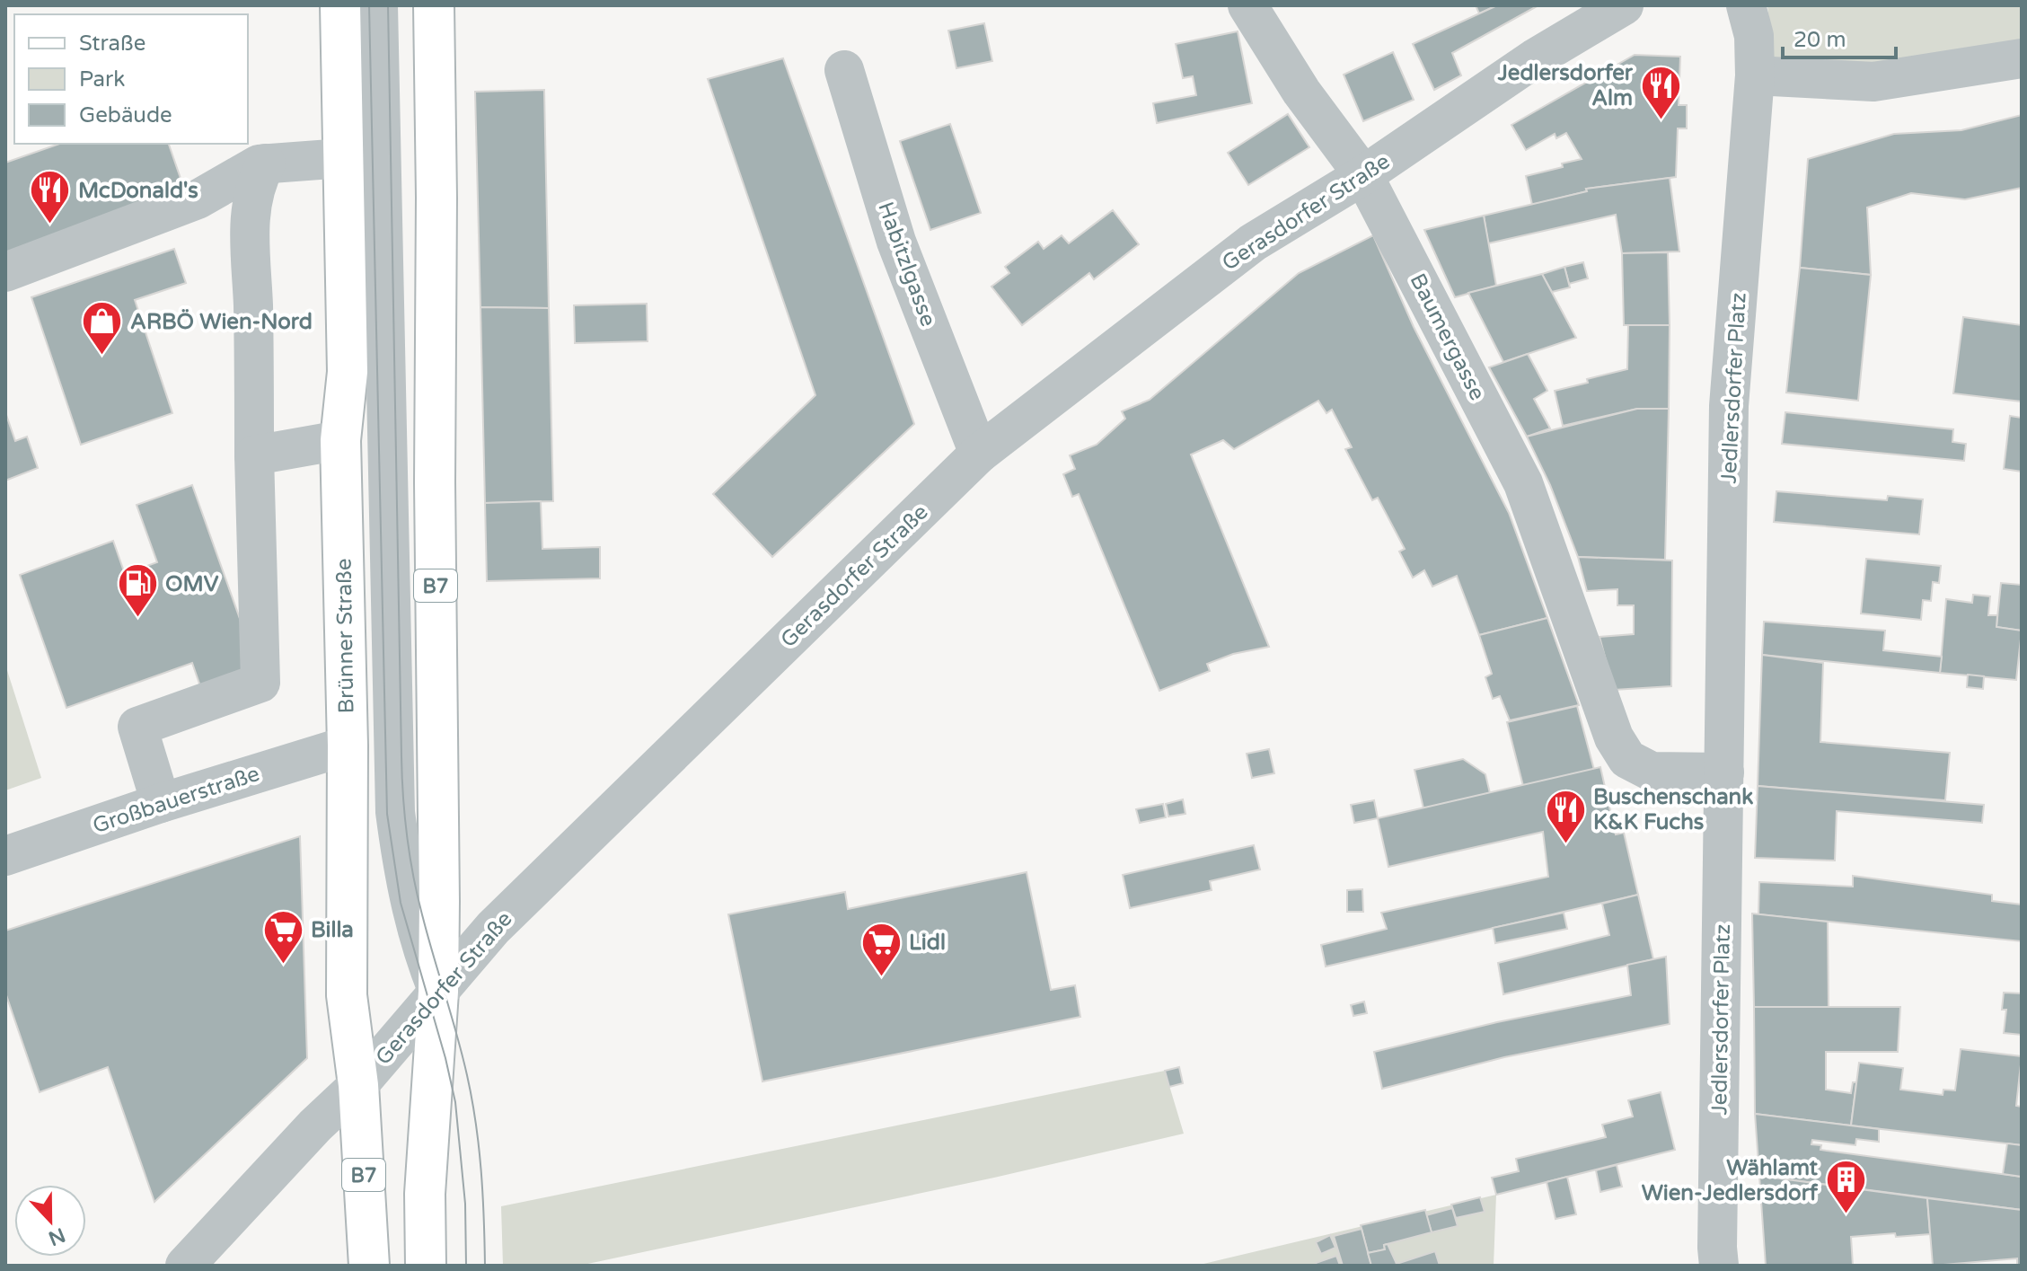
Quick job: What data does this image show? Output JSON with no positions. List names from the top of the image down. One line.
{"streets":{"main road":["B7","Brünner Straße"],"street":["Gerasdorfer Straße","Habitzlgasse","Baumergasse","Jedlersdorfer Platz","Großbauerstraße"]},"crossings":[["Gerasdorfer Straße","Habitzlgasse"],["Gerasdorfer Straße","Baumergasse"],["Gerasdorfer Straße","B7"],["Gerasdorfer Straße","Brünner Straße"],["Baumergasse","Jedlersdorfer Platz"],["Brünner Straße","Großbauerstraße"]],"places":{"restaurant":["Jedlersdorfer Alm","McDonald's","Buschenschank K&K Fuchs"],"shop":["ARBÖ Wien-Nord"],"fuel station":["OMV"],"supermarket":["Billa","Lidl"],"building":["Wählamt Wien-Jedlersdorf"]},"legend":["Straße","Park","Gebäude"],"scale_bar":"20 m","north":"bottom"}
